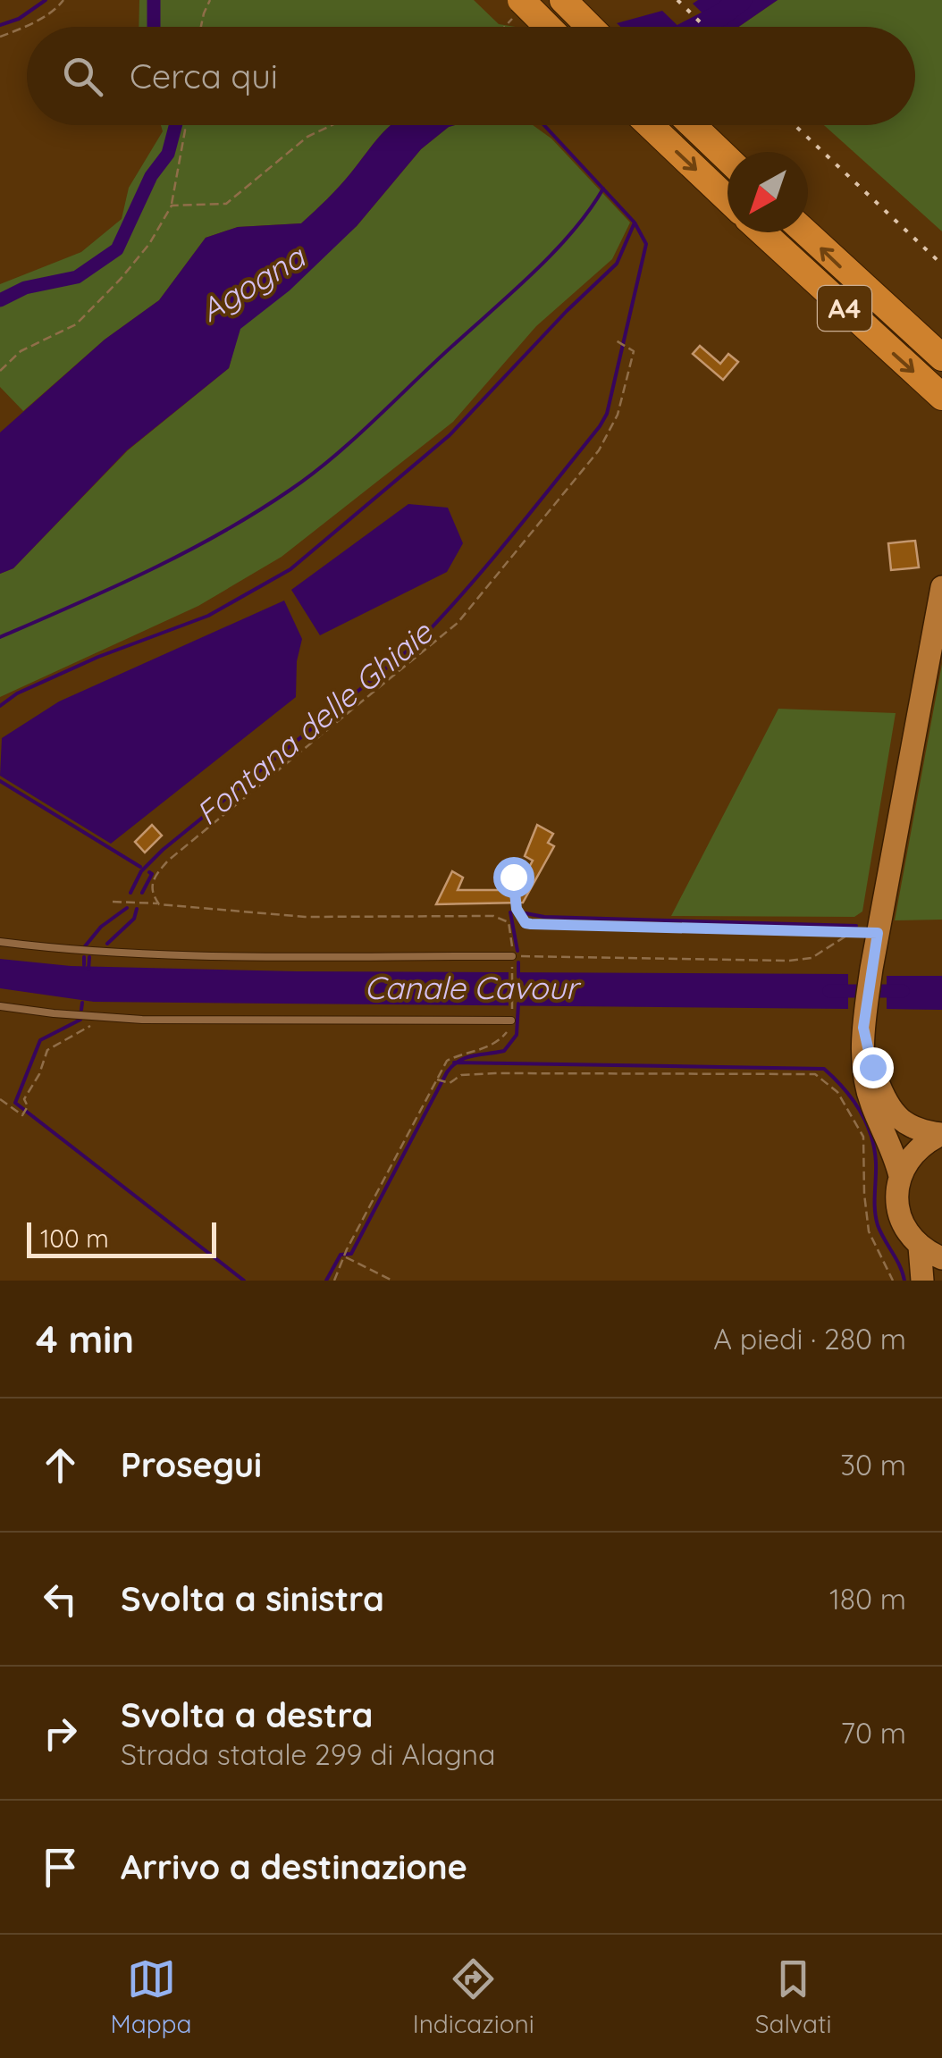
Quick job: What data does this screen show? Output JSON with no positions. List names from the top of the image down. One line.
{"streets":{"highway":["A4"]},"water":["Agogna","Fontana delle Ghiaie","Canale Cavour"],"scale_bar":"100 m","north":"bottom left","page":{"search":"Cerca qui","scale":"100 m","heading":["4 min","A piedi · 280 m"],"list":[["Prosegui","30 m"],["Svolta a sinistra","180 m"],["Svolta a destra","Strada statale 299 di Alagna","70 m"],"Arrivo a destinazione"],"nav":["Mappa","Indicazioni","Salvati"]}}
